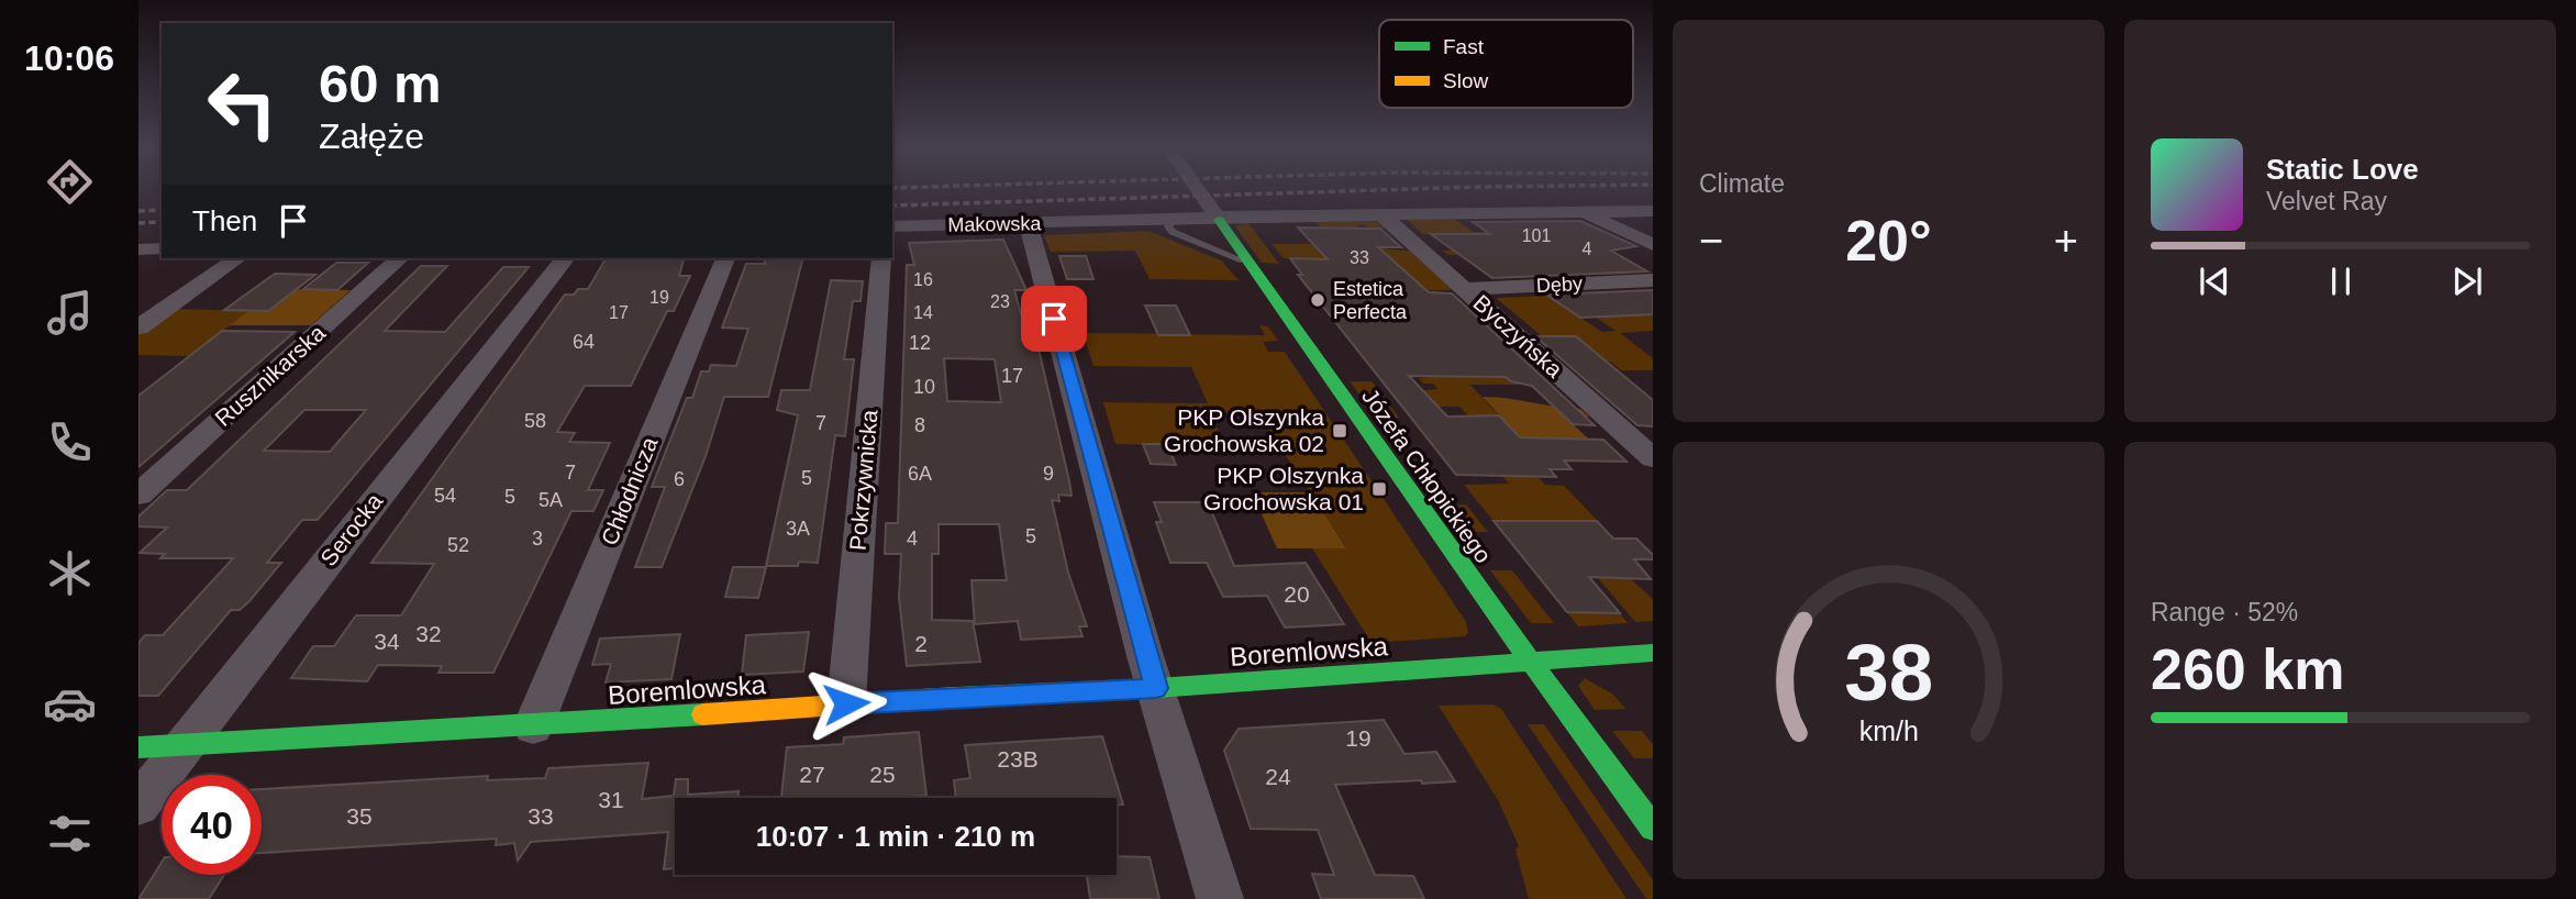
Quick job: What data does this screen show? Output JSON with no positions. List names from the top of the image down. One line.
{"streets":{"street":["Makowska","Dęby","Byczyńska","Rusznikarska","Józefa Chłopickiego","Pokrzywnicka","Chłodnicza","Serocka","Boremlowska"]},"crossings":[["Makowska","Byczyńska"],["Makowska","Józefa Chłopickiego"],["Dęby","Byczyńska"],["Józefa Chłopickiego","Boremlowska"],["Pokrzywnicka","Boremlowska"],["Chłodnicza","Boremlowska"],["Serocka","Boremlowska"]],"places":{"other":["Estetica Perfecta"],"transit":["PKP Olszynka Grochowska 02","PKP Olszynka Grochowska 01"]},"house_numbers":["101","4","33","16","19","23","17","14","64","12","17","10","58","7","8","7","6A","9","5","6","54","5","5A","3A","5","3","4","52","20","32","34","2","19","23B","27","25","24","31","35","33"],"legend":["Fast","Slow"],"page":{"tabs":"10:06","tile":["Climate",["Range · 52%","260 km"]],"turn":["60 m","Załęże"],"song":["Static Love","Velvet Ray"],"then":"Then","heat":["−","20°","+"],"limit":"40","trip":"10:07 · 1 min · 210 m","gauge":["38","km/h"]}}
